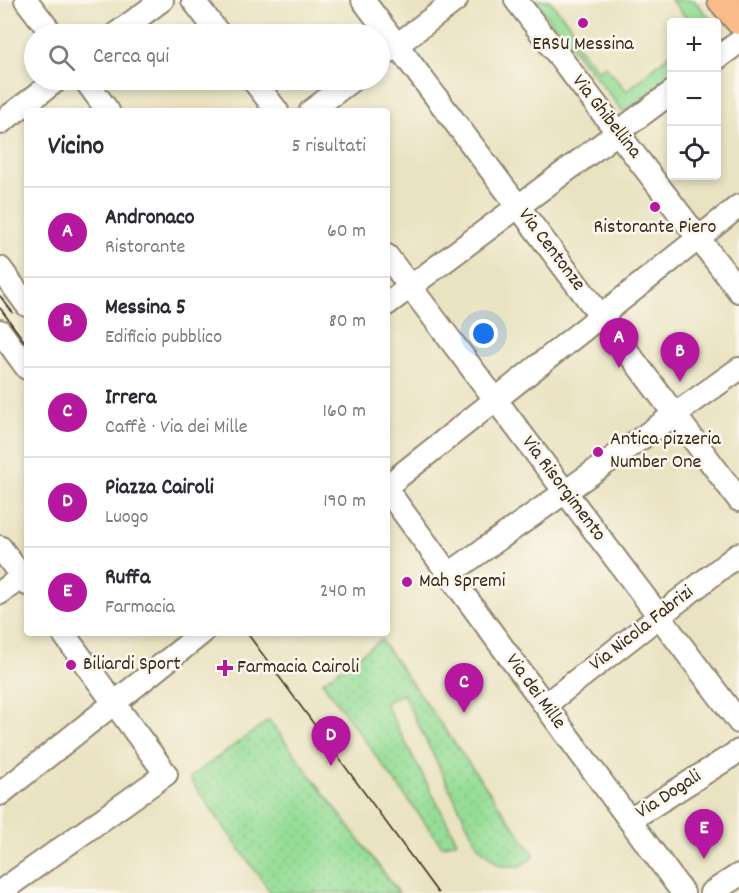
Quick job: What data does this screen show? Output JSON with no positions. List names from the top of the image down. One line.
{"streets":{"street":["Via Ghibellina","Via Centonze","Via Risorgimento","Via Nicola Fabrizi","Via dei Mille","Via Dogali"]},"crossings":[["Via Risorgimento","Via Nicola Fabrizi"],["Via Nicola Fabrizi","Via dei Mille"],["Via dei Mille","Via Dogali"]],"places":{"other":["ERSU Messina","Ristorante Piero","Antica pizzeria Number One","Mah Spremi","Biliardi Sport"],"health":["Farmacia Cairoli"]},"page":{"map_buttons":["+","−"],"search":"Cerca qui","heading":["Vicino","5 risultati"],"list":[{"mark":"A","name":"Andronaco","note":"Ristorante","value":"60 m"},{"mark":"B","name":"Messina 5","note":"Edificio pubblico","value":"80 m"},{"mark":"C","name":"Irrera","note":"Caffè · Via dei Mille","value":"160 m"},{"mark":"D","name":"Piazza Cairoli","note":"Luogo","value":"190 m"},{"mark":"E","name":"Ruffa","note":"Farmacia","value":"240 m"}],"pins":["A","B","C","D","E"]}}
